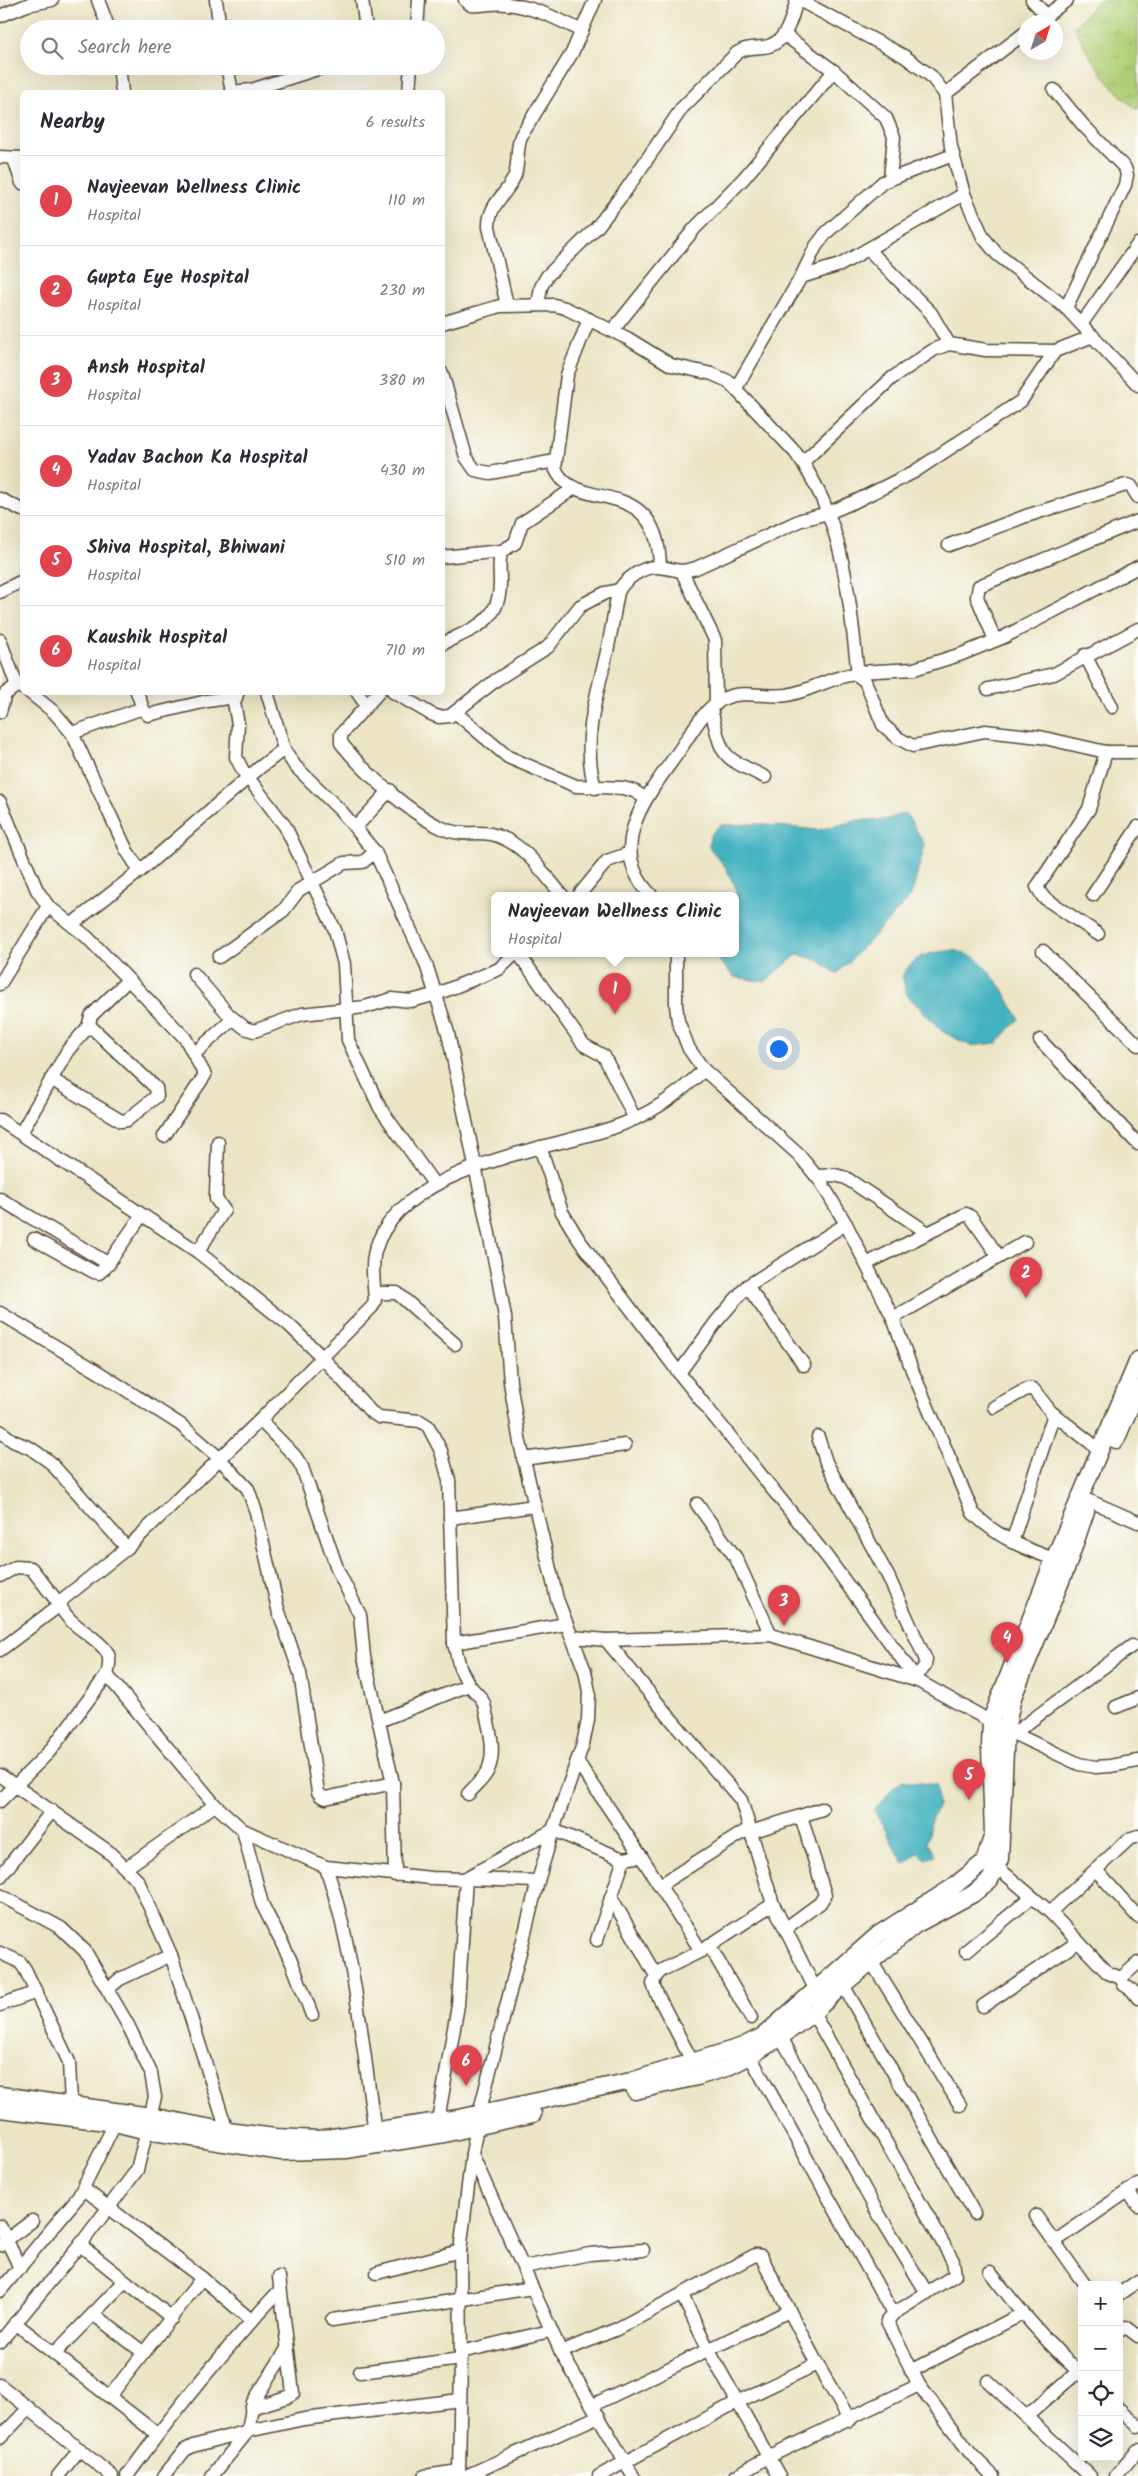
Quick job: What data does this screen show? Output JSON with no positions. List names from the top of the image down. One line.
{"north":"top right","page":{"search":"Search here","heading":["Nearby","6 results"],"list":[{"mark":"1","name":"Navjeevan Wellness Clinic","note":"Hospital","value":"110 m"},{"mark":"2","name":"Gupta Eye Hospital","note":"Hospital","value":"230 m"},{"mark":"3","name":"Ansh Hospital","note":"Hospital","value":"380 m"},{"mark":"4","name":"Yadav Bachon Ka Hospital","note":"Hospital","value":"430 m"},{"mark":"5","name":"Shiva Hospital, Bhiwani","note":"Hospital","value":"510 m"},{"mark":"6","name":"Kaushik Hospital","note":"Hospital","value":"710 m"}],"popup":["Navjeevan Wellness Clinic","Hospital"],"pins":["1","2","3","4","5","6"],"map_buttons":["+","−"]}}
